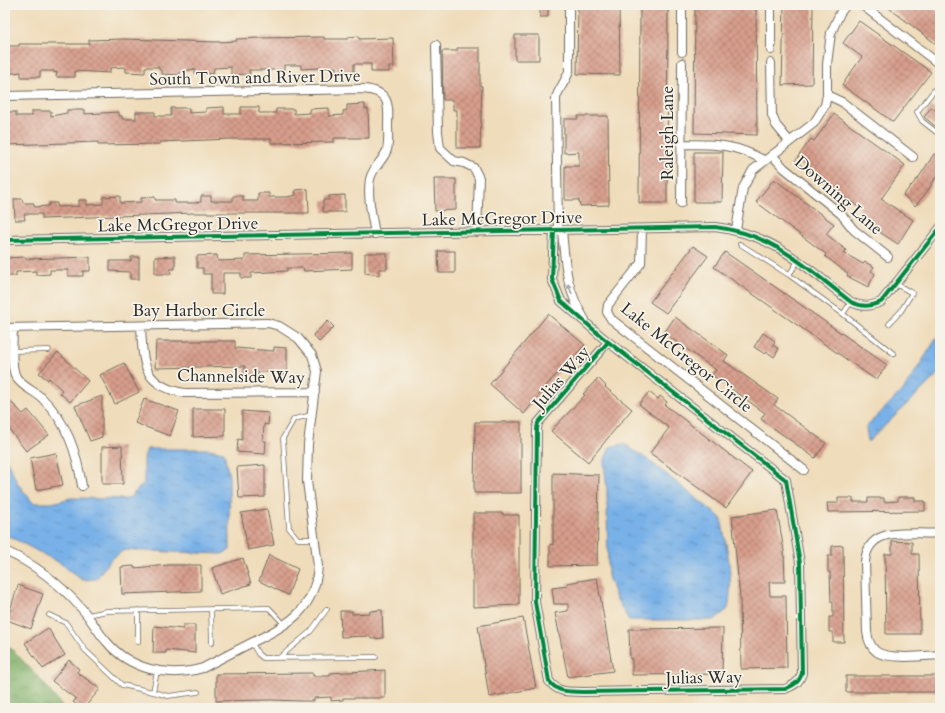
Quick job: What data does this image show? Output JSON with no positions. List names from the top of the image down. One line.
{"streets":{"street":["South Town and River Drive","Raleigh Lane","Downing Lane","Lake McGregor Drive","Bay Harbor Circle","Lake McGregor Circle","Channelside Way","Julias Way"]},"crossings":[["South Town and River Drive","Lake McGregor Drive"],["Lake McGregor Drive","Lake McGregor Circle"],["Lake McGregor Drive","Julias Way"],["Bay Harbor Circle","Channelside Way"]]}
